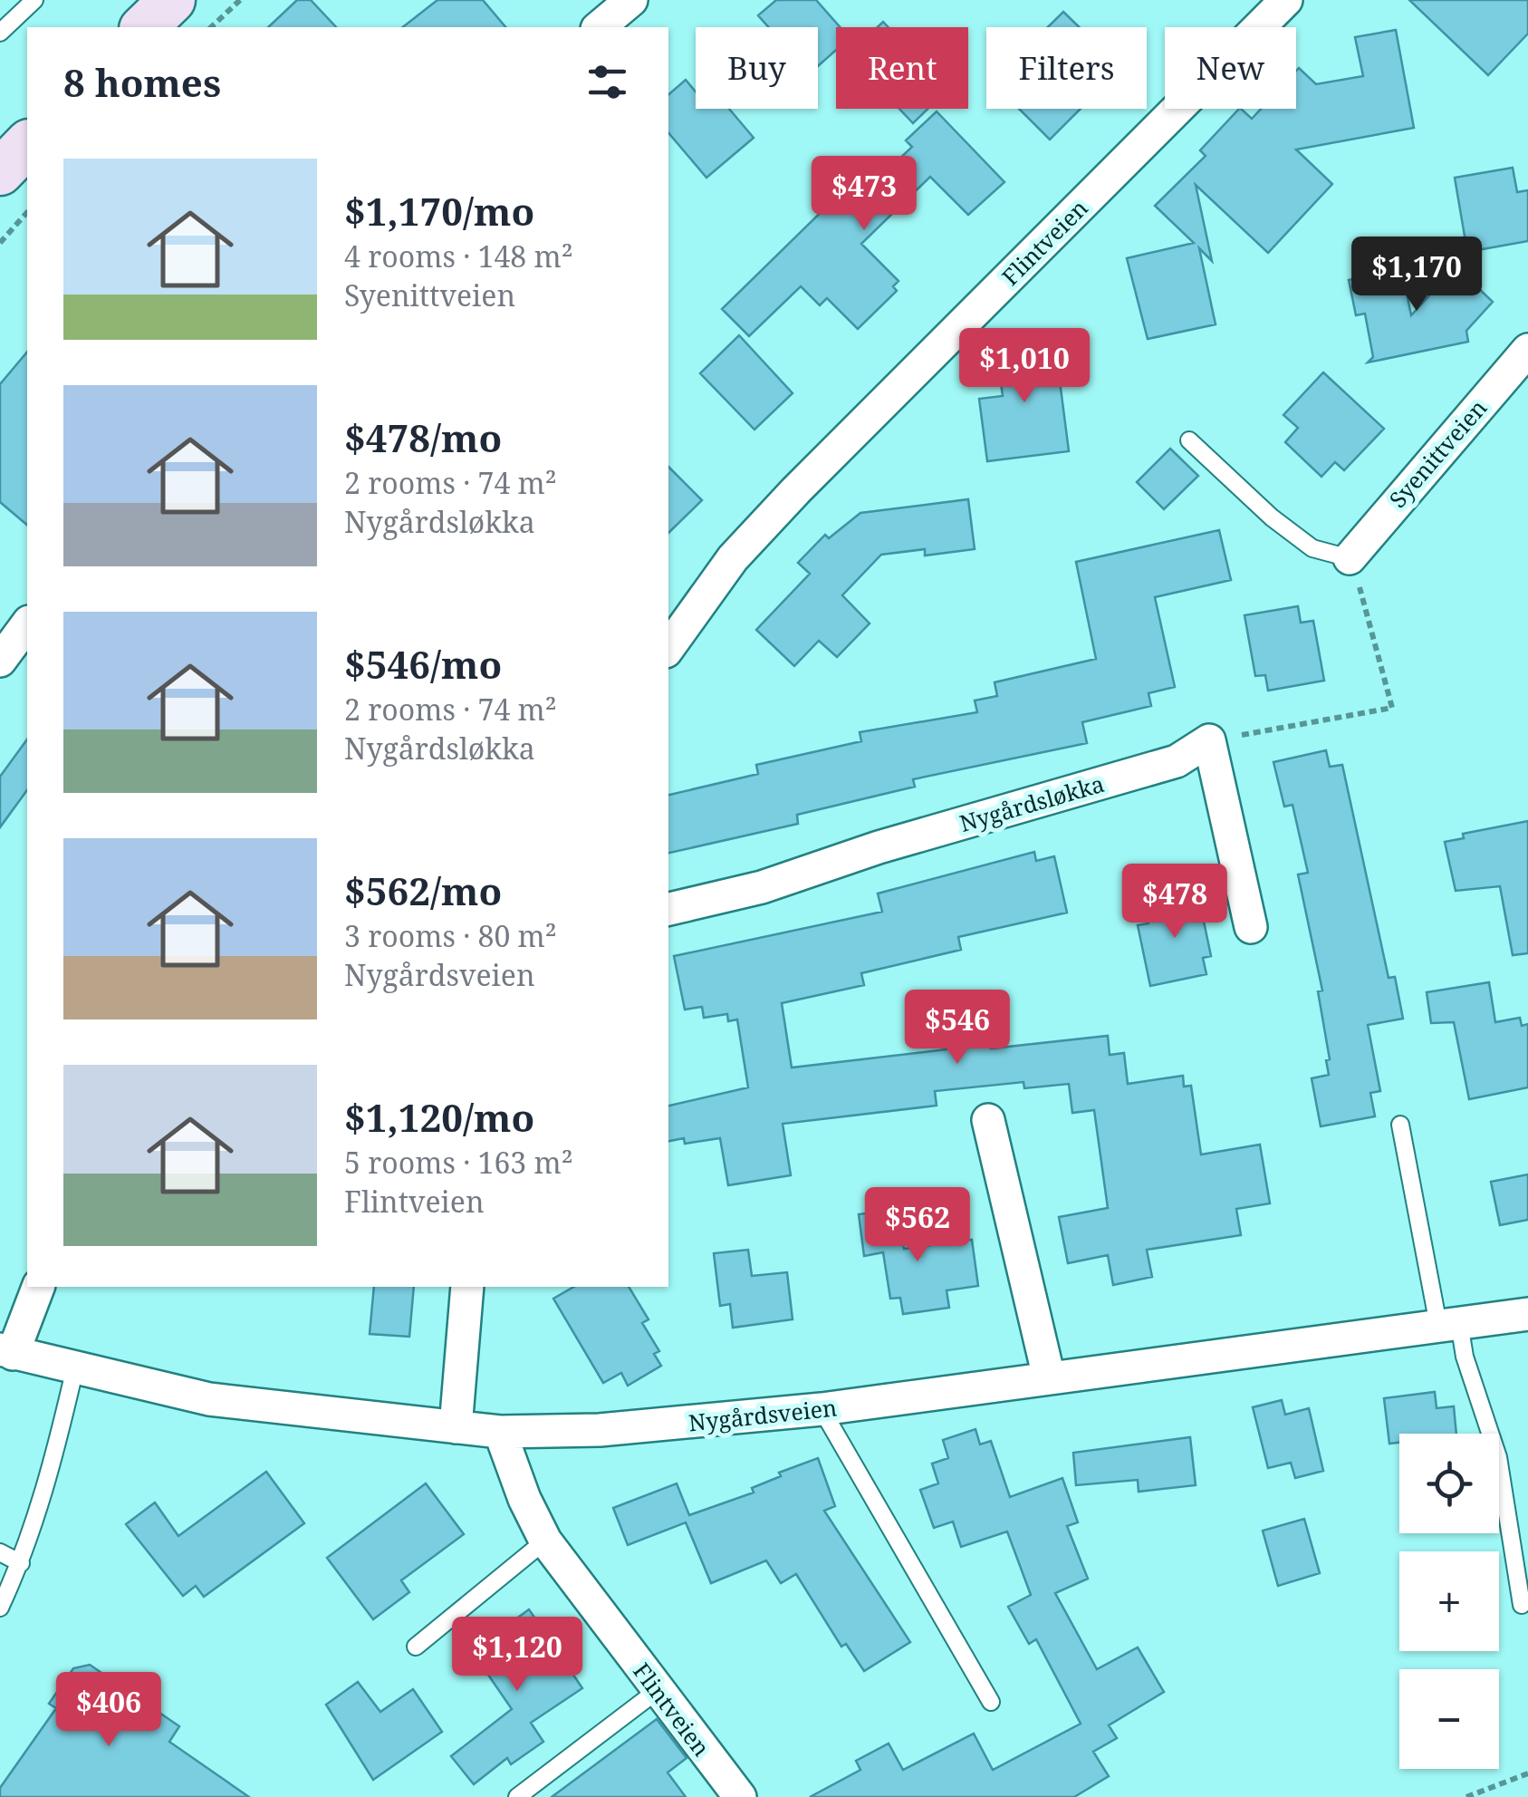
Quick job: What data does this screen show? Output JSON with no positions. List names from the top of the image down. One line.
{"streets":{"street":["Flintveien","Syenittveien","Nygårdsløkka","Nygårdsveien"]},"crossings":[["Flintveien","Nygårdsveien"]],"page":{"chip":["Buy","Rent","Filters","New"],"heading":"8 homes","list":[{"name":"$1,170/mo","note":"4 rooms · 148 m² · Syenittveien"},{"name":"$478/mo","note":"2 rooms · 74 m² · Nygårdsløkka"},{"name":"$546/mo","note":"2 rooms · 74 m² · Nygårdsløkka"},{"name":"$562/mo","note":"3 rooms · 80 m² · Nygårdsveien"},{"name":"$1,120/mo","note":"5 rooms · 163 m² · Flintveien"}],"price":["$473","$1,170","$1,010","$478","$546","$562","$1,120","$406"],"map_buttons":["+","−"]}}
